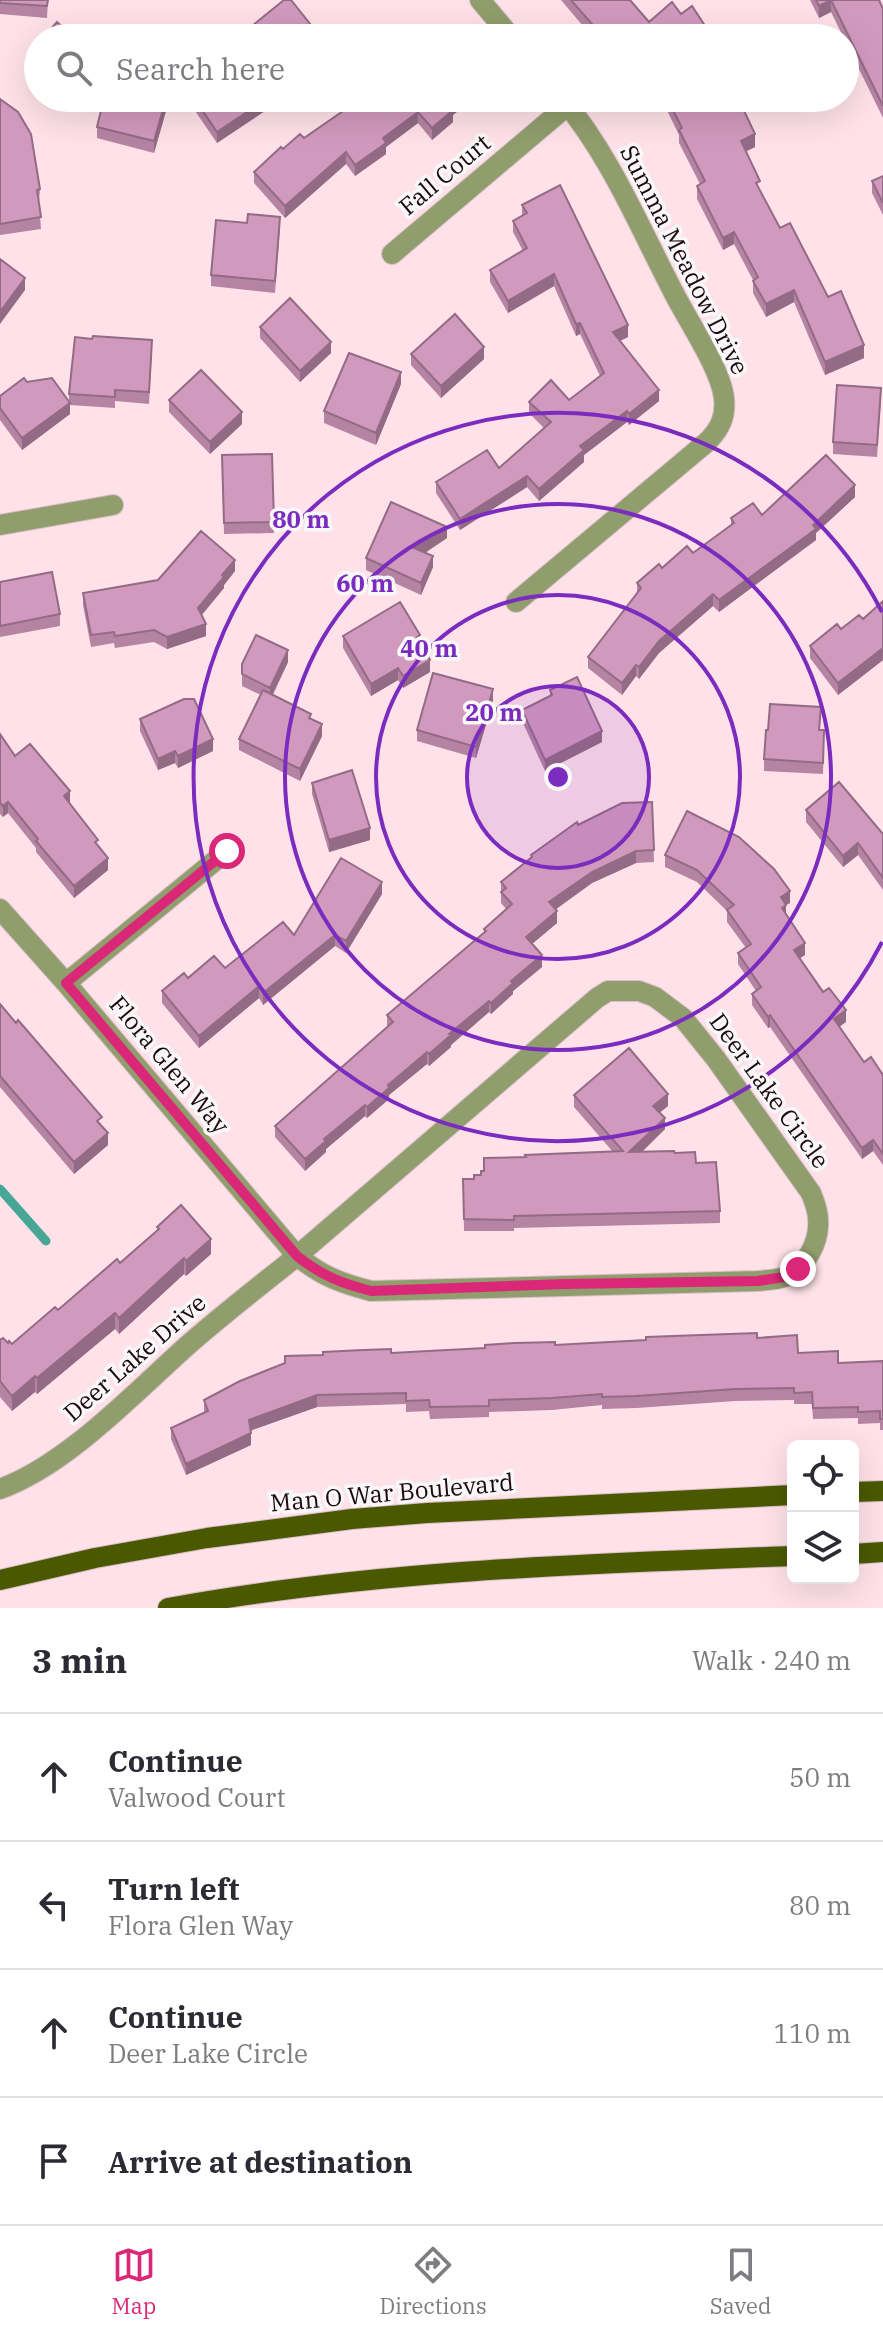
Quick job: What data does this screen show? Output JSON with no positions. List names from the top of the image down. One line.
{"streets":{"main road":["Man O War Boulevard"],"street":["Fall Court","Summa Meadow Drive","Flora Glen Way","Deer Lake Circle","Deer Lake Drive"]},"crossings":[["Flora Glen Way","Deer Lake Circle"],["Flora Glen Way","Deer Lake Drive"],["Deer Lake Circle","Deer Lake Drive"]],"page":{"search":"Search here","heading":["3 min","Walk · 240 m"],"list":[["Continue","Valwood Court","50 m"],["Turn left","Flora Glen Way","80 m"],["Continue","Deer Lake Circle","110 m"],"Arrive at destination"],"nav":["Map","Directions","Saved"]},"rings":["80 m","60 m","40 m","20 m"]}
